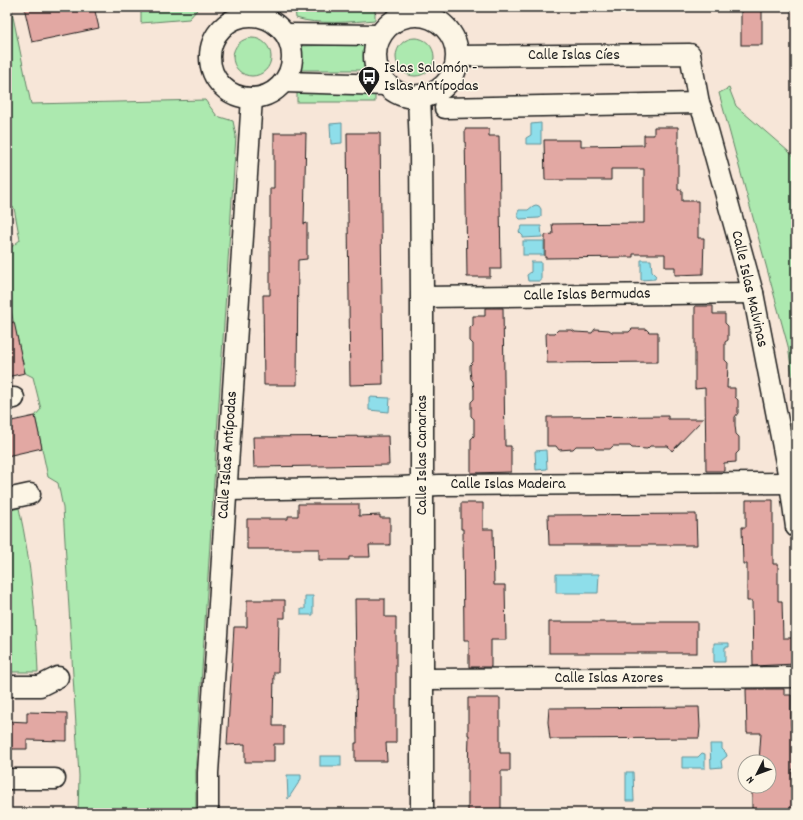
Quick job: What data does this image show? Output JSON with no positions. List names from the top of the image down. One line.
{"streets":{"street":["Calle Islas Cíes","Calle Islas Malvinas","Calle Islas Bermudas","Calle Islas Antípodas","Calle Islas Canarias","Calle Islas Madeira","Calle Islas Azores"]},"crossings":[["Calle Islas Cíes","Calle Islas Malvinas"],["Calle Islas Cíes","Calle Islas Canarias"],["Calle Islas Malvinas","Calle Islas Bermudas"],["Calle Islas Malvinas","Calle Islas Madeira"],["Calle Islas Bermudas","Calle Islas Canarias"],["Calle Islas Antípodas","Calle Islas Madeira"],["Calle Islas Canarias","Calle Islas Madeira"],["Calle Islas Canarias","Calle Islas Azores"]],"places":{"bus stop":["Islas Salomón - Islas Antípodas"]},"north":"bottom left"}
